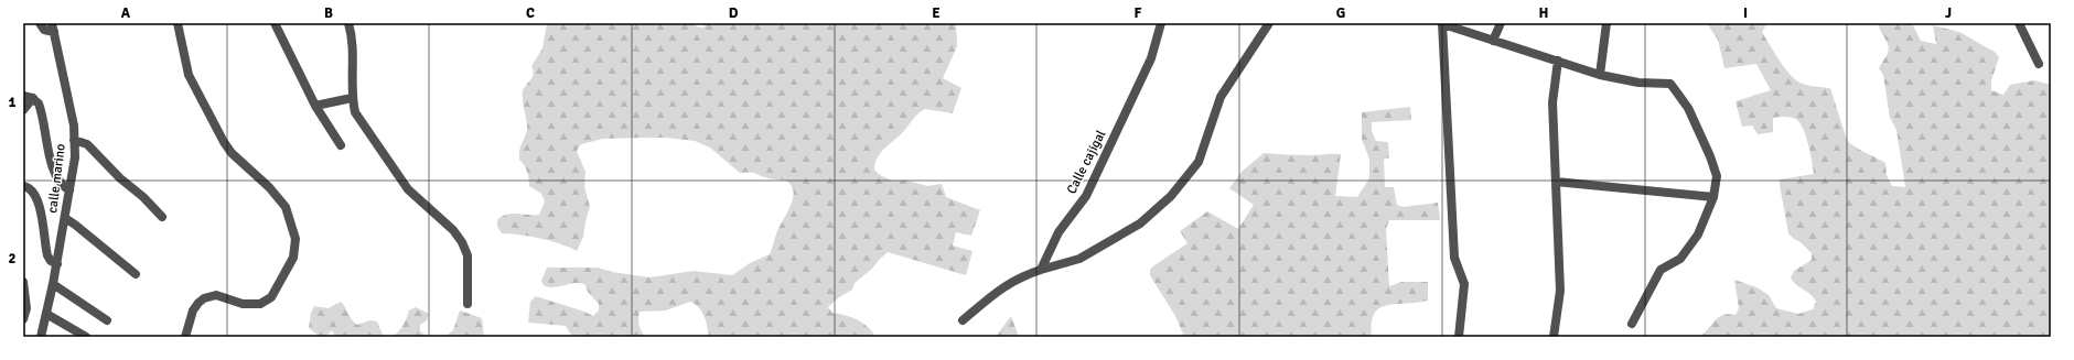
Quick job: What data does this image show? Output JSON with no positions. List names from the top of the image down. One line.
{"streets":{"street":["Calle cajigal","calle marino"]},"grid":{"columns":["A","B","C","D","E","F","G","H","I","J"],"rows":["1","2"]}}
